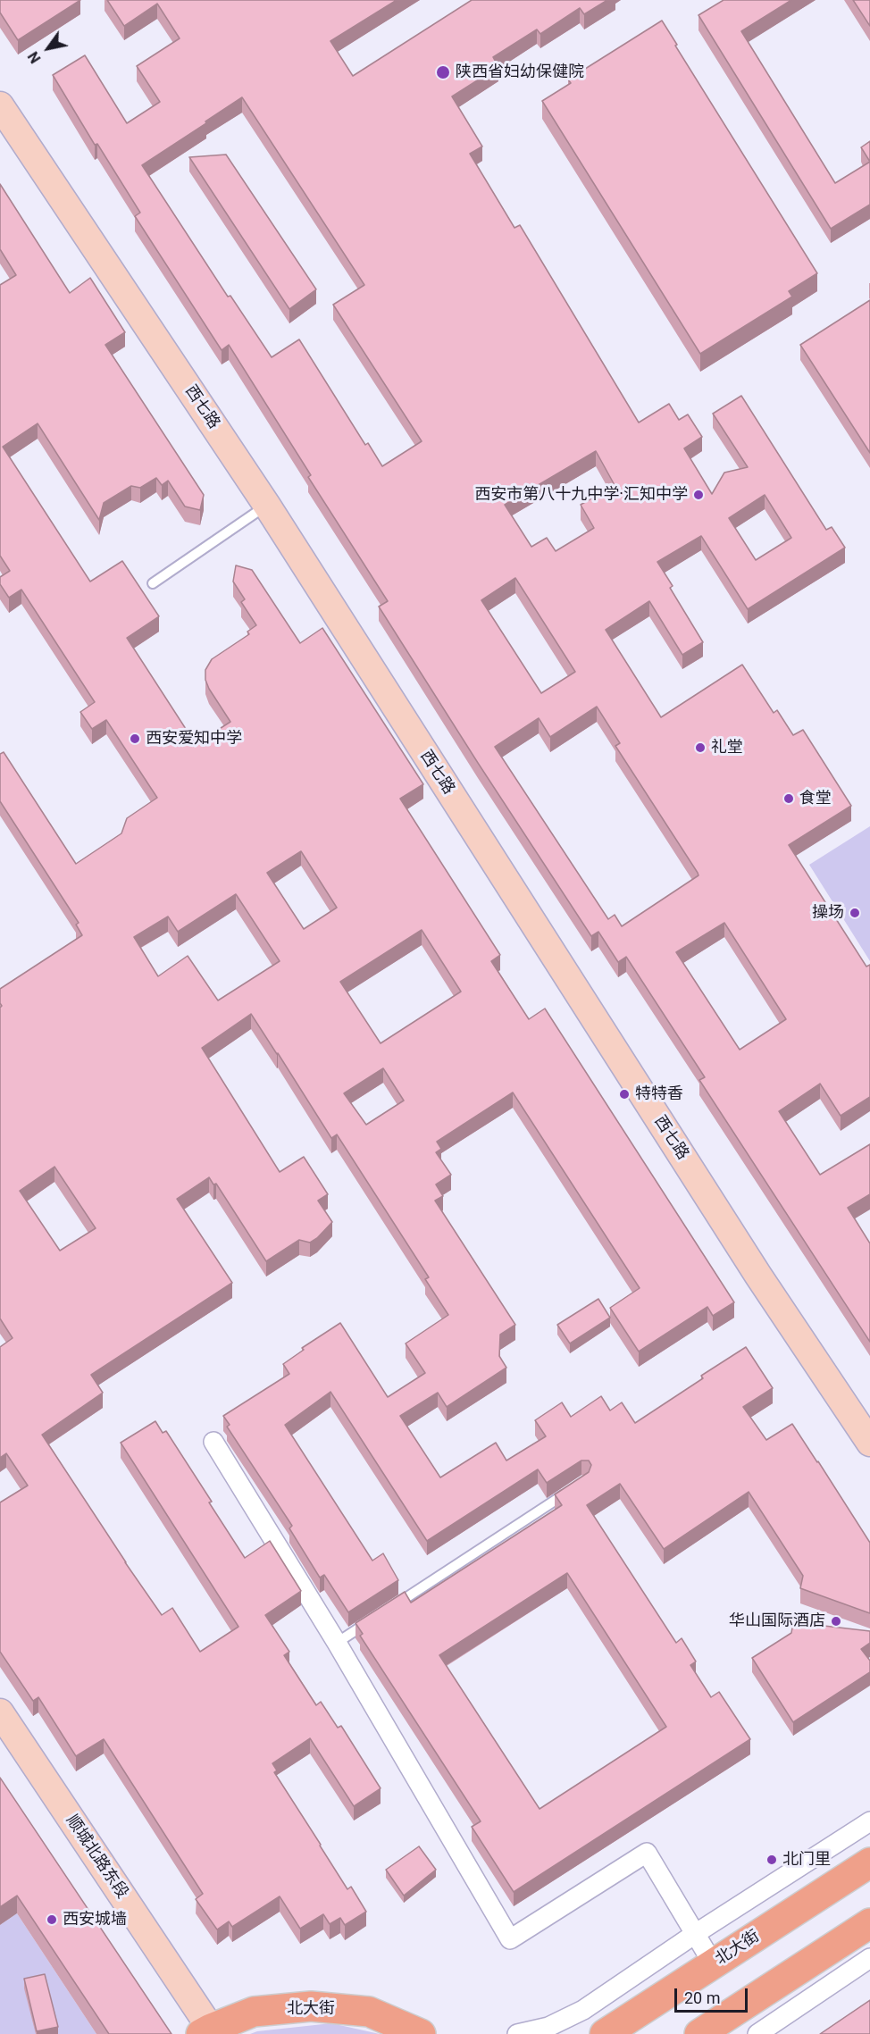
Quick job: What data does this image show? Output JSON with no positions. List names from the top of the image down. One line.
{"streets":{"main road":["北大街"],"street":["西七路","顺城北路东段"]},"crossings":[["顺城北路东段","北大街"]],"places":["陕西省妇幼保健院","西安市第八十九中学·汇知中学","西安爱知中学","礼堂","食堂","操场","特特香","华山国际酒店","北门里","西安城墙"],"scale_bar":"20 m","north":"bottom left"}
